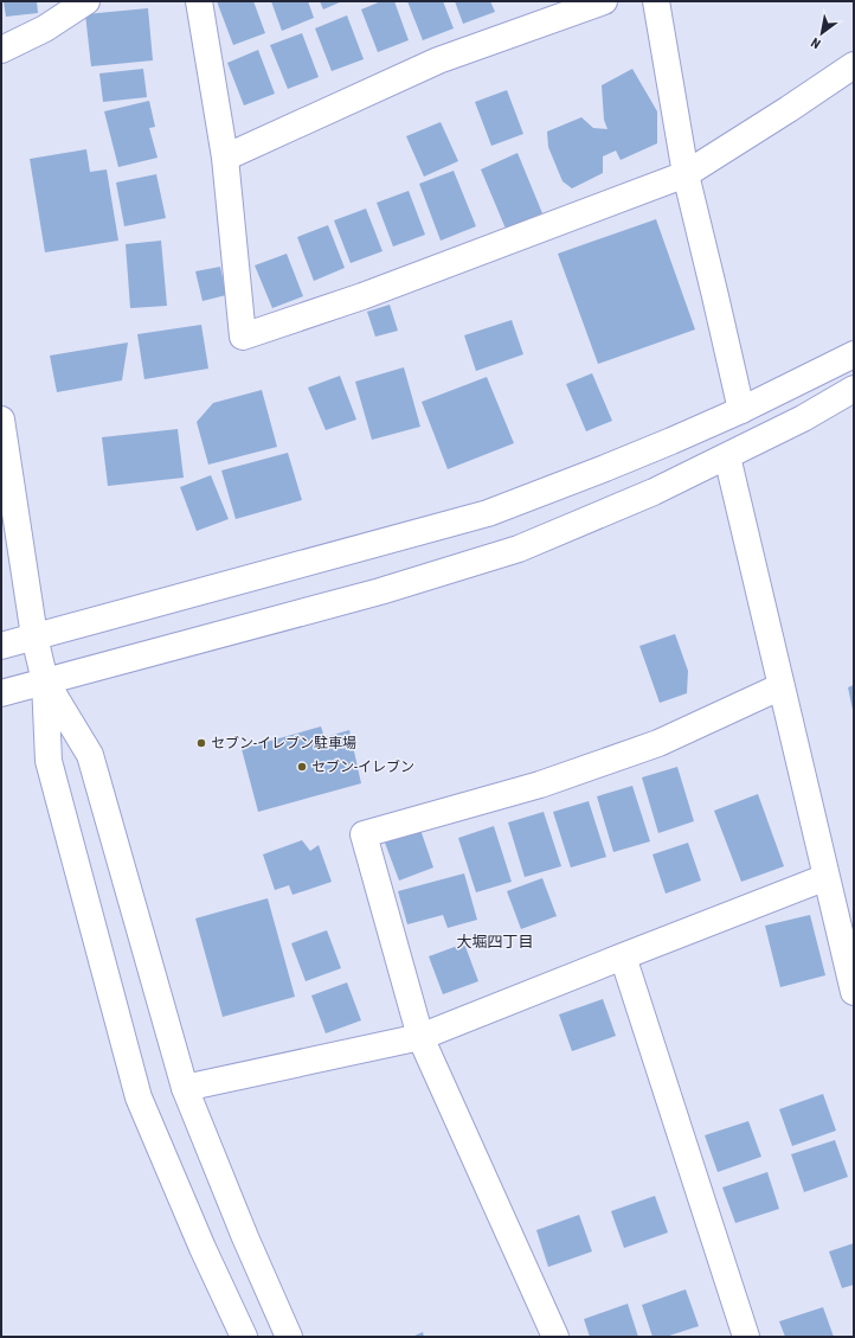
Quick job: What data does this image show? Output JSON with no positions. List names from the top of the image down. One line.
{"districts":["大堀四丁目"],"places":["セブン-イレブン駐車場","セブン-イレブン"],"north":"bottom left"}
